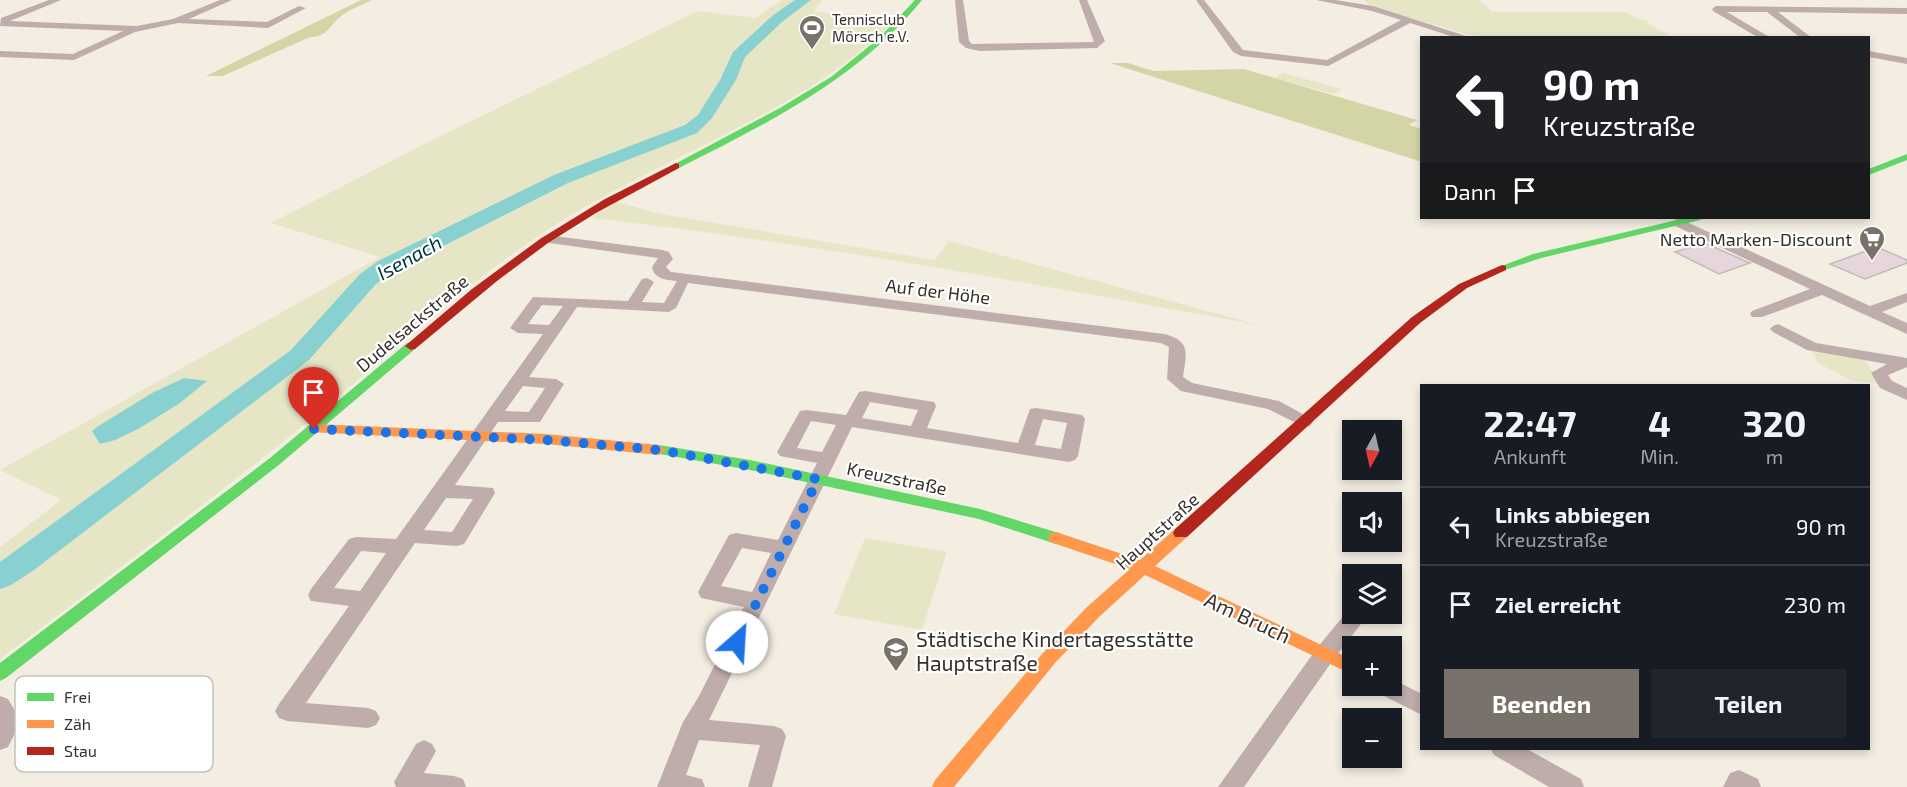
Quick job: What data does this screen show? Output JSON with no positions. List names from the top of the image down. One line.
{"streets":{"street":["Auf der Höhe","Dudelsackstraße","Kreuzstraße","Hauptstraße","Am Bruch"]},"crossings":[["Auf der Höhe","Dudelsackstraße"],["Auf der Höhe","Hauptstraße"],["Dudelsackstraße","Kreuzstraße"],["Kreuzstraße","Hauptstraße"],["Kreuzstraße","Am Bruch"],["Hauptstraße","Am Bruch"]],"water":["Isenach"],"places":{"sports":["Tennisclub Mörsch e.V."],"supermarket":["Netto Marken-Discount"],"school or university":["Städtische Kindertagesstätte Hauptstraße"]},"legend":["Frei","Zäh","Stau"],"north":"bottom","page":{"turn":["90 m","Kreuzstraße"],"then":"Dann","eta":["22:47","Ankunft","4","Min.","320","m"],"map_buttons":["+","−"],"list":[{"name":"Links abbiegen","note":"Kreuzstraße","value":"90 m"},{"name":"Ziel erreicht","value":"230 m"}],"buttons":["Beenden","Teilen"]}}
